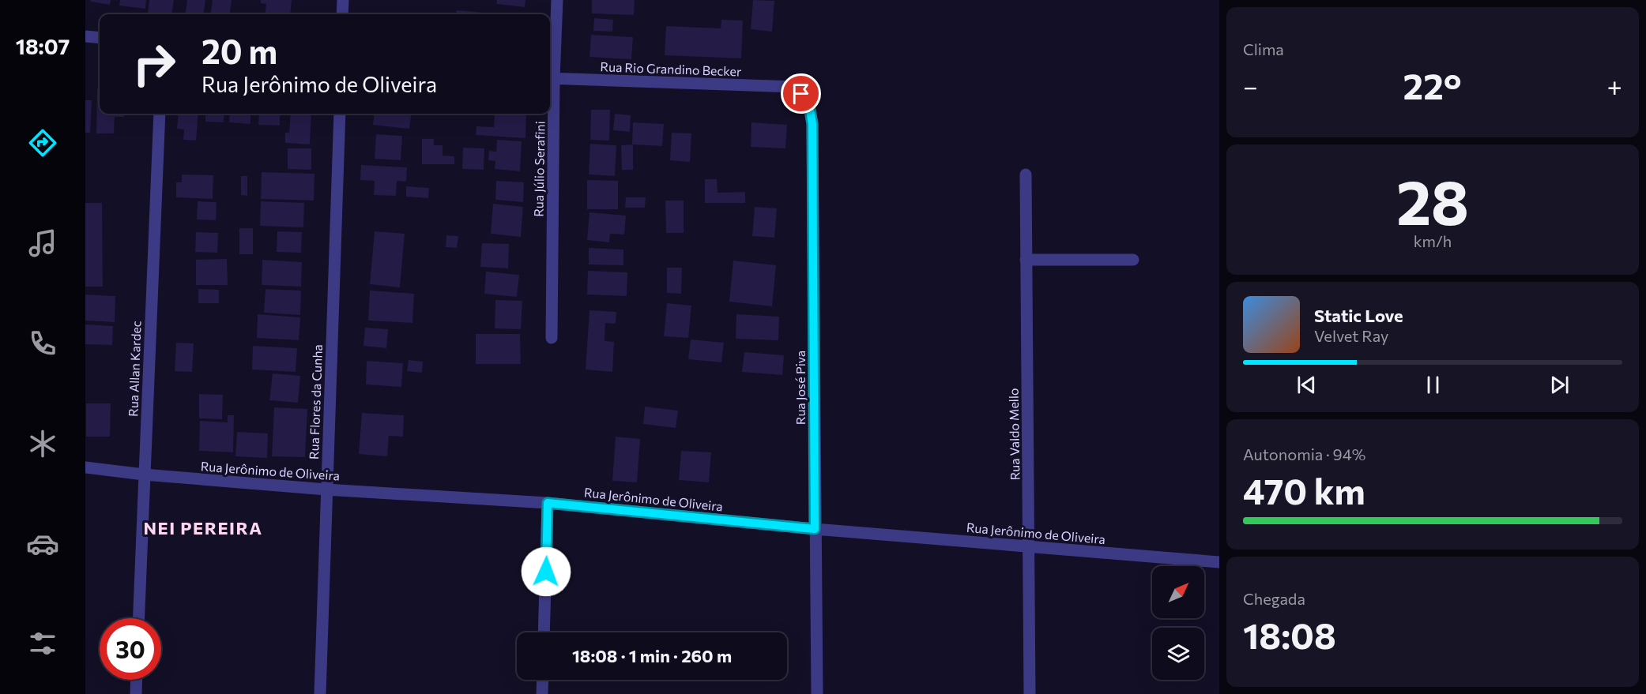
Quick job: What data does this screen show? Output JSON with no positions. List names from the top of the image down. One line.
{"streets":{"street":["Rua Rio Grandino Becker","Rua Júlio Serafini","Rua Allan Kardec","Rua José Piva","Rua Flores da Cunha","Rua Valdo Mello","Rua Jerônimo de Oliveira"]},"crossings":[["Rua Rio Grandino Becker","Rua Júlio Serafini"],["Rua Rio Grandino Becker","Rua José Piva"],["Rua Allan Kardec","Rua Jerônimo de Oliveira"],["Rua José Piva","Rua Jerônimo de Oliveira"],["Rua Flores da Cunha","Rua Jerônimo de Oliveira"],["Rua Valdo Mello","Rua Jerônimo de Oliveira"]],"districts":["NEI PEREIRA"],"north":"top right","page":{"tabs":"18:07","tile":["Clima",["28","km/h"],["Autonomia · 94%","470 km"],["Chegada","18:08"]],"turn":["20 m","Rua Jerônimo de Oliveira"],"heat":["−","22°","+"],"song":["Static Love","Velvet Ray"],"limit":"30","trip":"18:08 · 1 min · 260 m"}}
